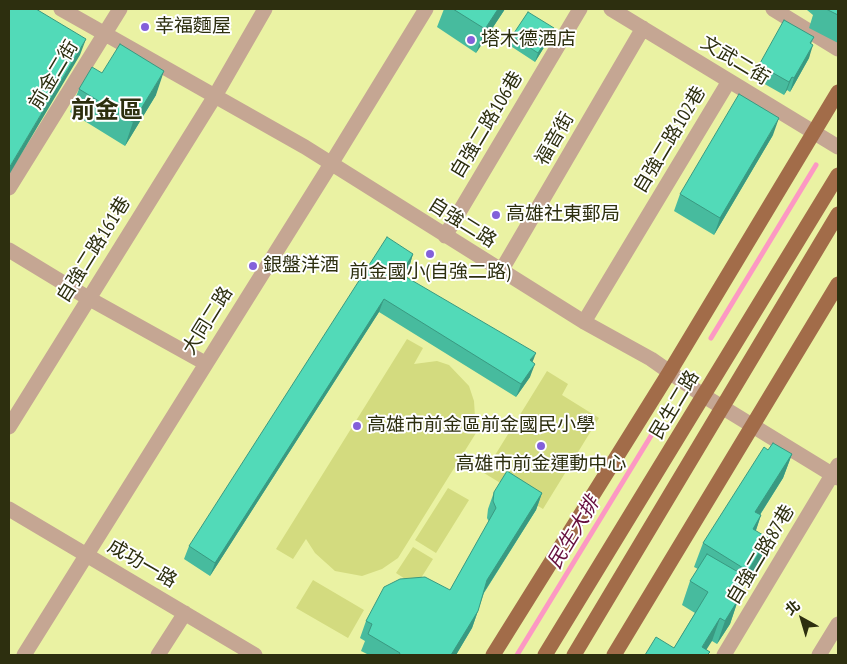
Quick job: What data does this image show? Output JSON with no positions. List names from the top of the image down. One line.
{"streets":{"main road":["民生二路"],"street":["文武二街","前金二街","自強二路106巷","福音街","自強二路102巷","自強二路","自強二路161巷","大同二路","自強二路87巷","成功一路"]},"crossings":[["文武二街","福音街"],["文武二街","自強二路102巷"],["前金二街","自強二路"],["自強二路106巷","自強二路"],["福音街","自強二路"],["自強二路102巷","自強二路"],["自強二路","自強二路161巷"],["自強二路","大同二路"],["自強二路","民生二路"],["自強二路","自強二路87巷"],["大同二路","成功一路"]],"districts":["前金區"],"water":["民生大排"],"places":["幸福麵屋","塔木德酒店","高雄社東郵局","前金國小(自強二路)","銀盤洋酒","高雄市前金區前金國民小學","高雄市前金運動中心"],"north":"top left"}
